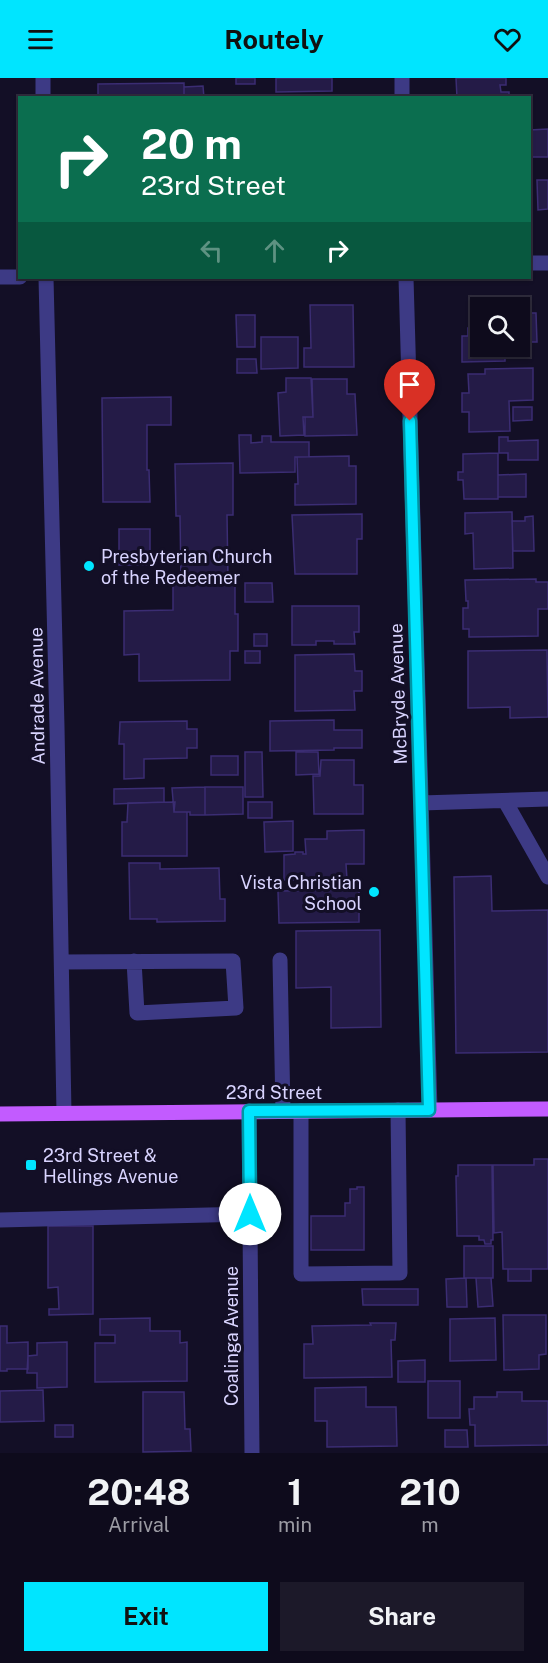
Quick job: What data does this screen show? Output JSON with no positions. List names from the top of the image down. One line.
{"streets":{"main road":["23rd Street"],"street":["McBryde Avenue","Andrade Avenue","Coalinga Avenue"]},"crossings":[["McBryde Avenue","23rd Street"],["Andrade Avenue","23rd Street"],["23rd Street","Coalinga Avenue"]],"places":{"other":["Presbyterian Church of the Redeemer","Vista Christian School"],"transit":["23rd Street & Hellings Avenue"]},"page":{"header":"Routely","turn":["20 m","23rd Street"],"eta":["20:48","Arrival","1","min","210","m"],"buttons":["Exit","Share"]}}
